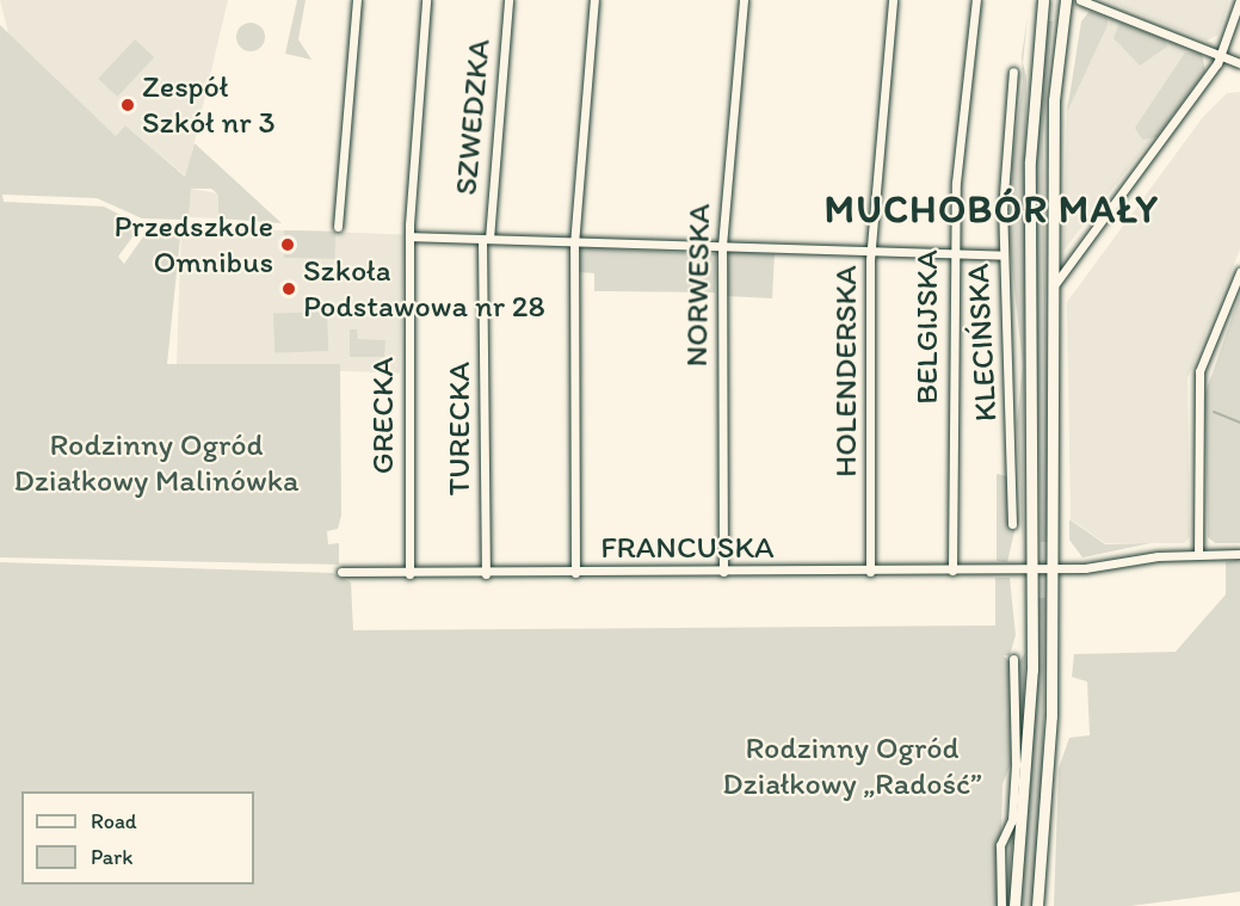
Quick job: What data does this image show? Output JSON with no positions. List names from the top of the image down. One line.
{"streets":{"street":["SZWEDZKA","NORWESKA","BELGIJSKA","KLECIŃSKA","HOLENDERSKA","GRECKA","TURECKA","FRANCUSKA"]},"crossings":[["SZWEDZKA","TURECKA"],["NORWESKA","FRANCUSKA"],["BELGIJSKA","FRANCUSKA"],["HOLENDERSKA","FRANCUSKA"],["GRECKA","FRANCUSKA"],["TURECKA","FRANCUSKA"]],"districts":["MUCHOBÓR MAŁY"],"parks":["Rodzinny Ogród Działkowy Malinówka","Rodzinny Ogród Działkowy „Radość”"],"places":["Zespół Szkół nr 3","Przedszkole Omnibus","Szkoła Podstawowa nr 28"],"legend":["Road","Park"]}
